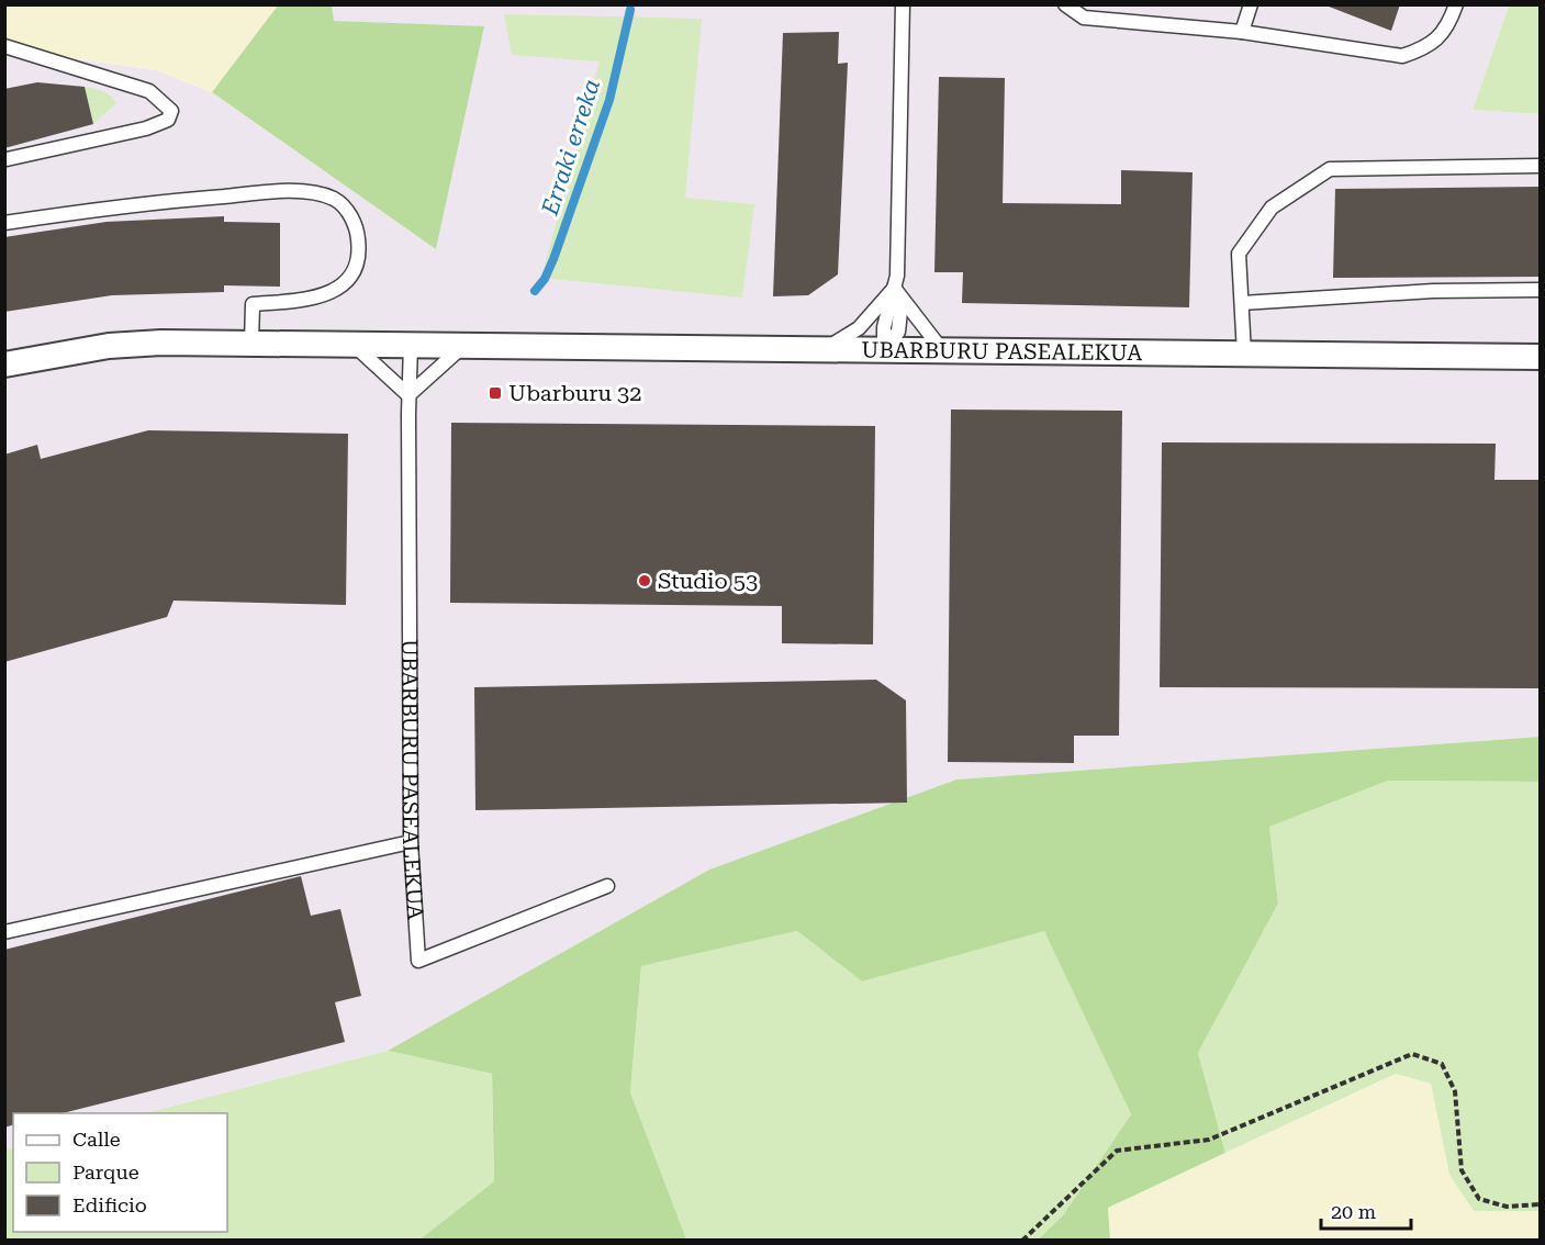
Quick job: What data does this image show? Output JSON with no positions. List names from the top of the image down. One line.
{"streets":{"street":["UBARBURU PASEALEKUA"]},"water":["Erraki erreka"],"places":{"transit":["Ubarburu 32"],"other":["Studio 53"]},"legend":["Calle","Parque","Edificio"],"scale_bar":"20 m"}
